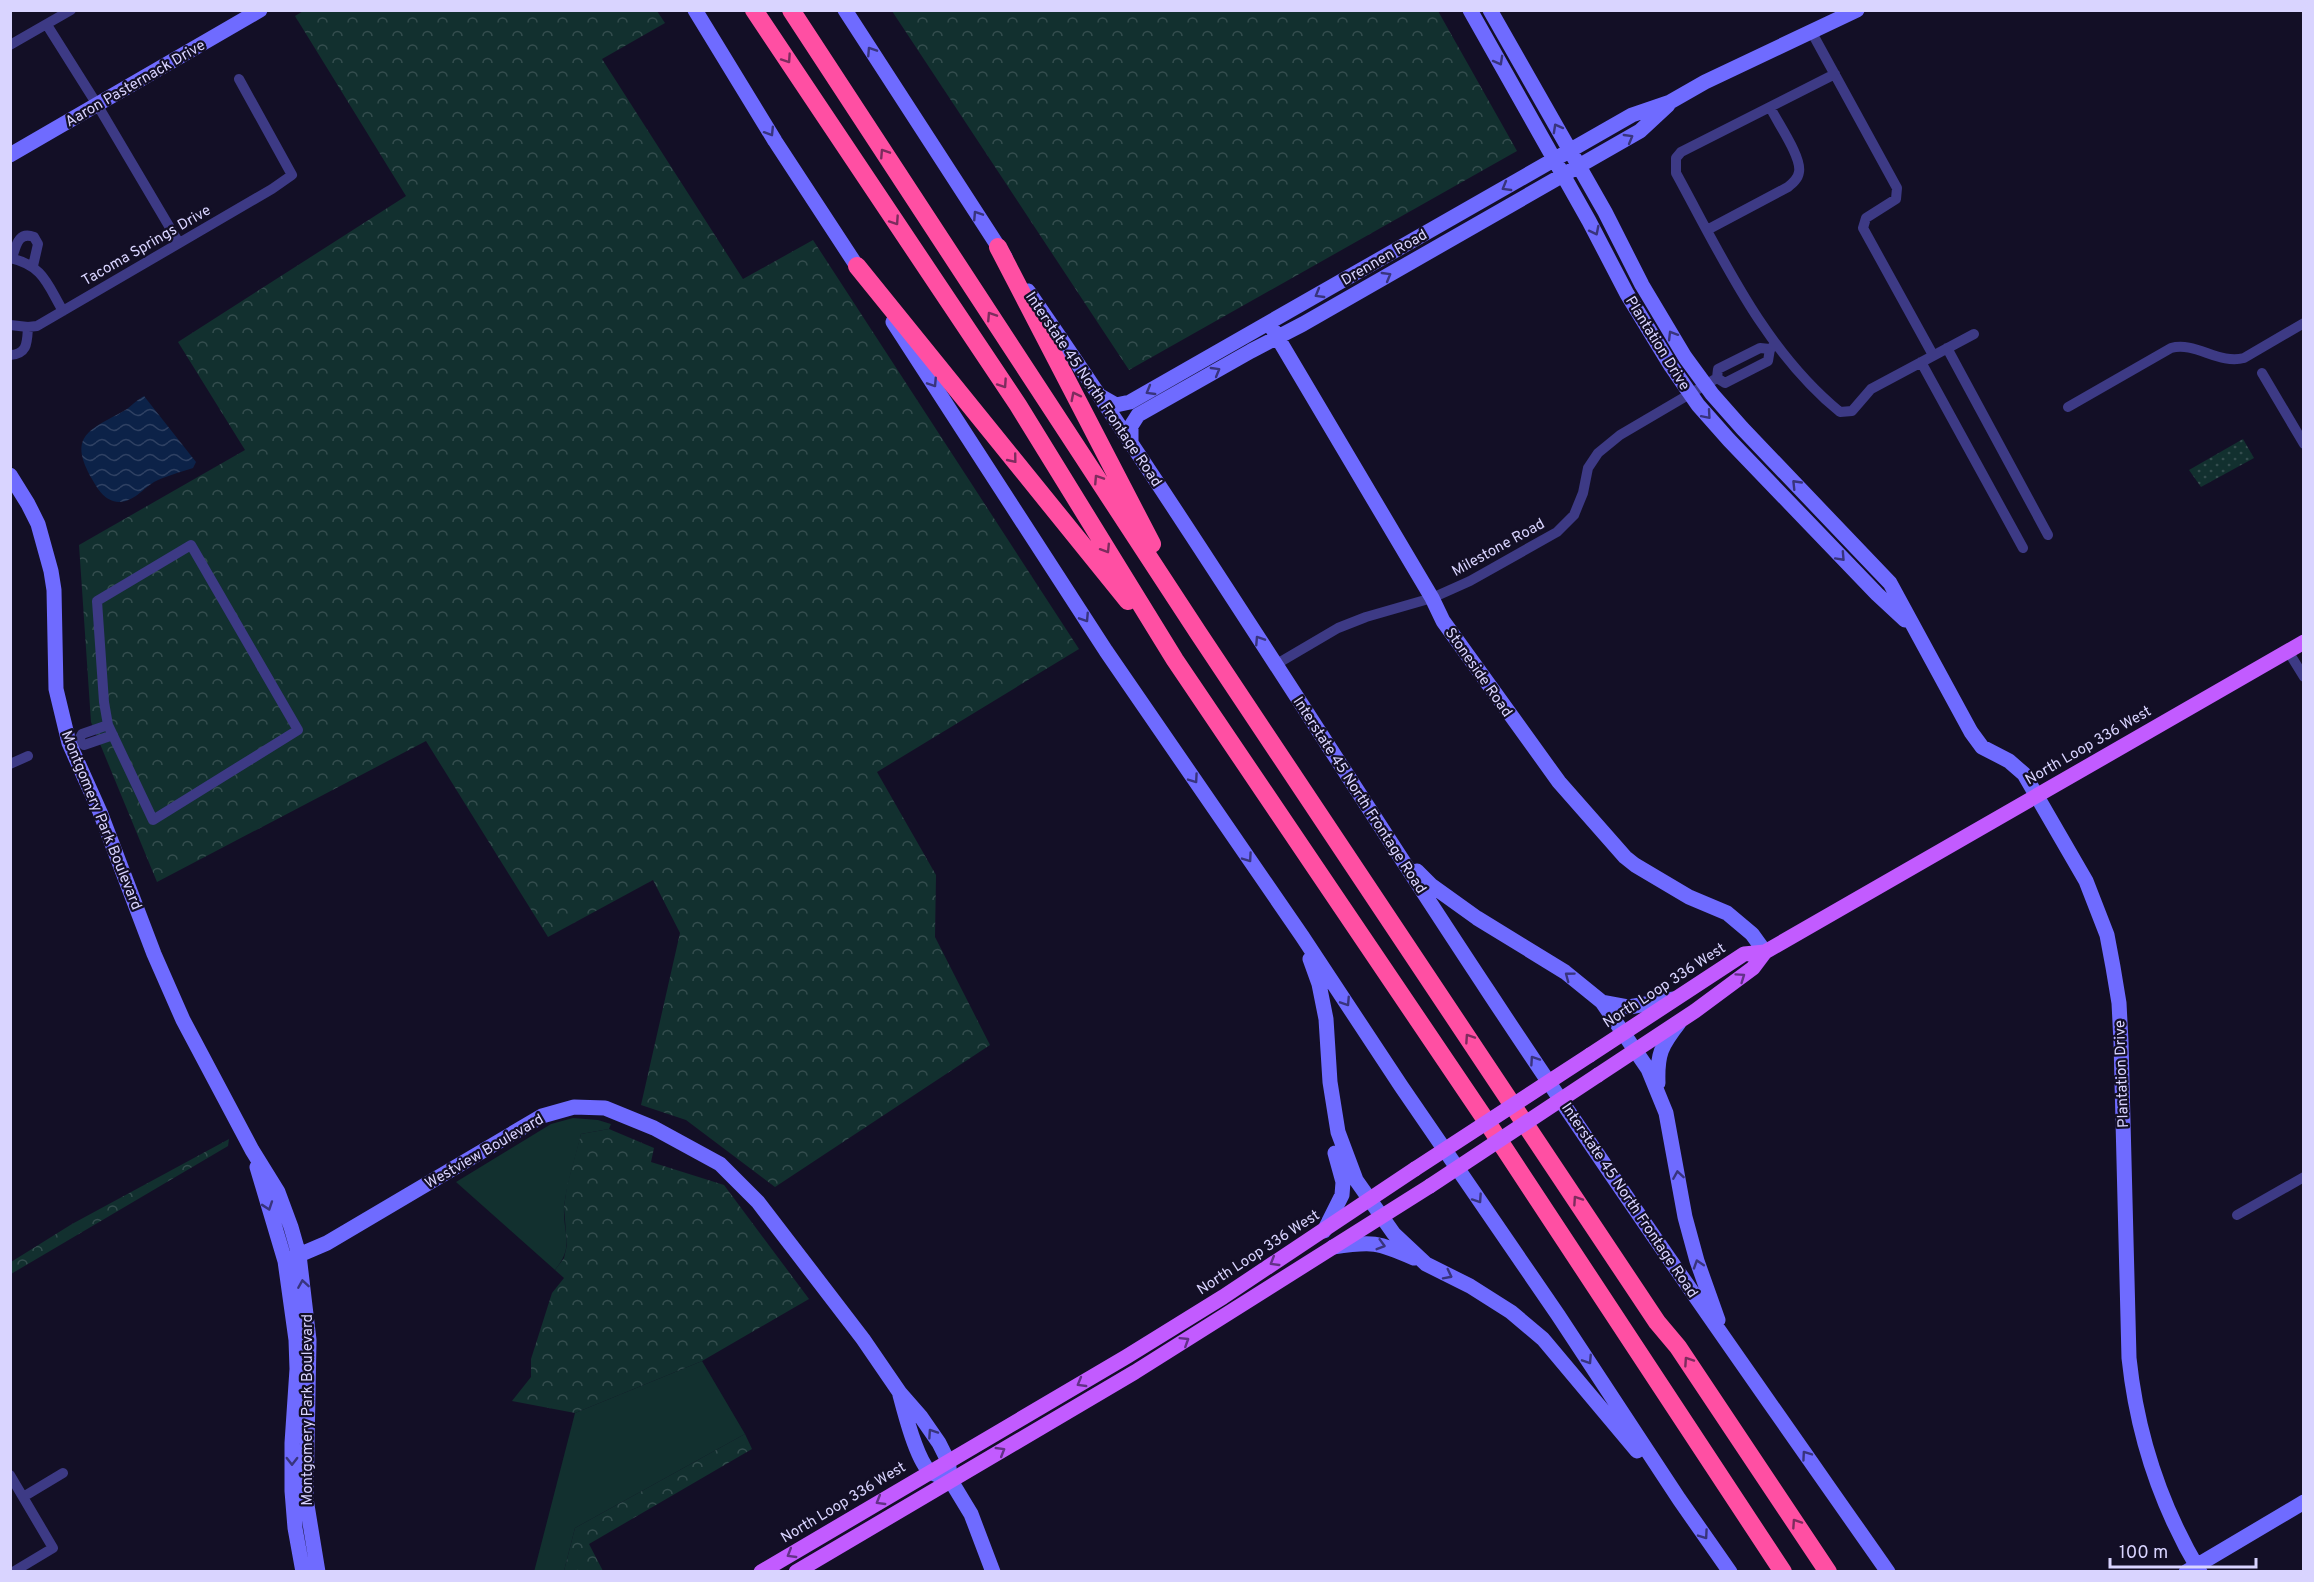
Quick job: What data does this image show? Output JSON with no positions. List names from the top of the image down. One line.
{"streets":{"main road":["North Loop 336 West"],"street":["Aaron Pasternack Drive","Tacoma Springs Drive","Drennen Road","Plantation Drive","Interstate 45 North Frontage Road","Milestone Road","Stoneside Road","Montgomery Park Boulevard","Westview Boulevard"]},"crossings":[["Drennen Road","Plantation Drive"],["Drennen Road","Interstate 45 North Frontage Road"],["Drennen Road","Stoneside Road"],["Plantation Drive","Milestone Road"],["Plantation Drive","North Loop 336 West"],["Interstate 45 North Frontage Road","Milestone Road"],["Milestone Road","Stoneside Road"],["Stoneside Road","North Loop 336 West"],["North Loop 336 West","Westview Boulevard"],["Montgomery Park Boulevard","Westview Boulevard"]],"scale_bar":"100 m"}
